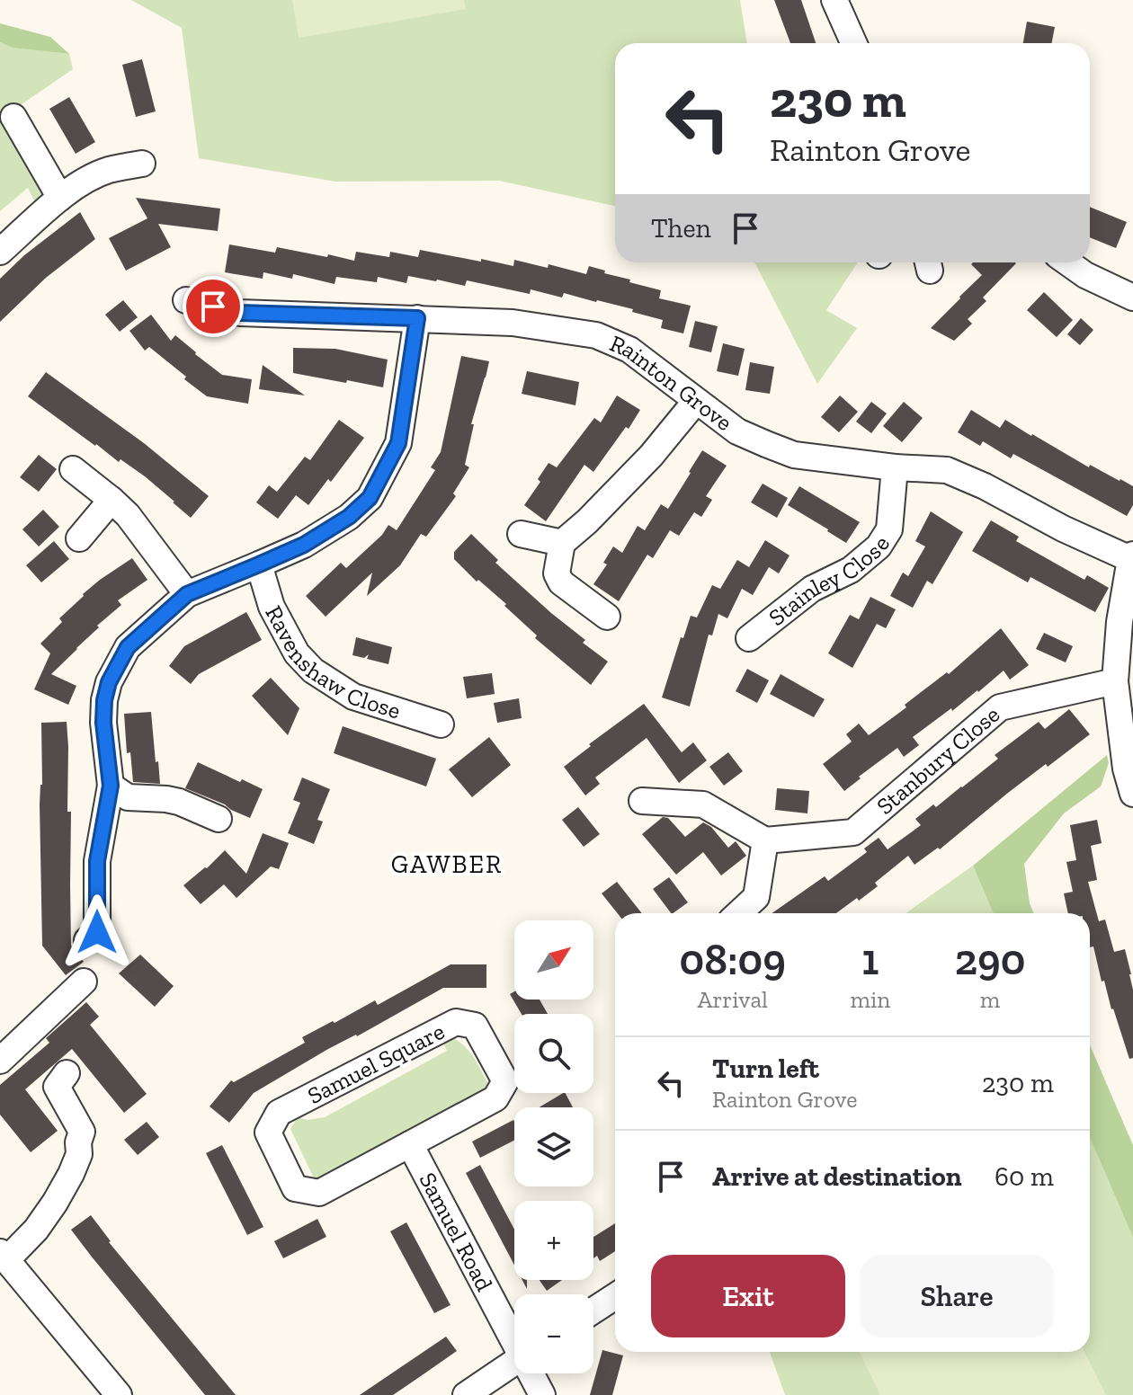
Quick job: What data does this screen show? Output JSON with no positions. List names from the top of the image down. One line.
{"streets":{"street":["Rainton Grove","Stainley Close","Ravenshaw Close","Stanbury Close","Samuel Square","Samuel Road"]},"crossings":[["Rainton Grove","Stainley Close"],["Samuel Square","Samuel Road"]],"districts":["GAWBER"],"north":"top right","page":{"turn":["230 m","Rainton Grove"],"then":"Then","eta":["08:09","Arrival","1","min","290","m"],"map_buttons":["+","−"],"list":[{"name":"Turn left","note":"Rainton Grove","value":"230 m"},{"name":"Arrive at destination","value":"60 m"}],"buttons":["Exit","Share"]}}
